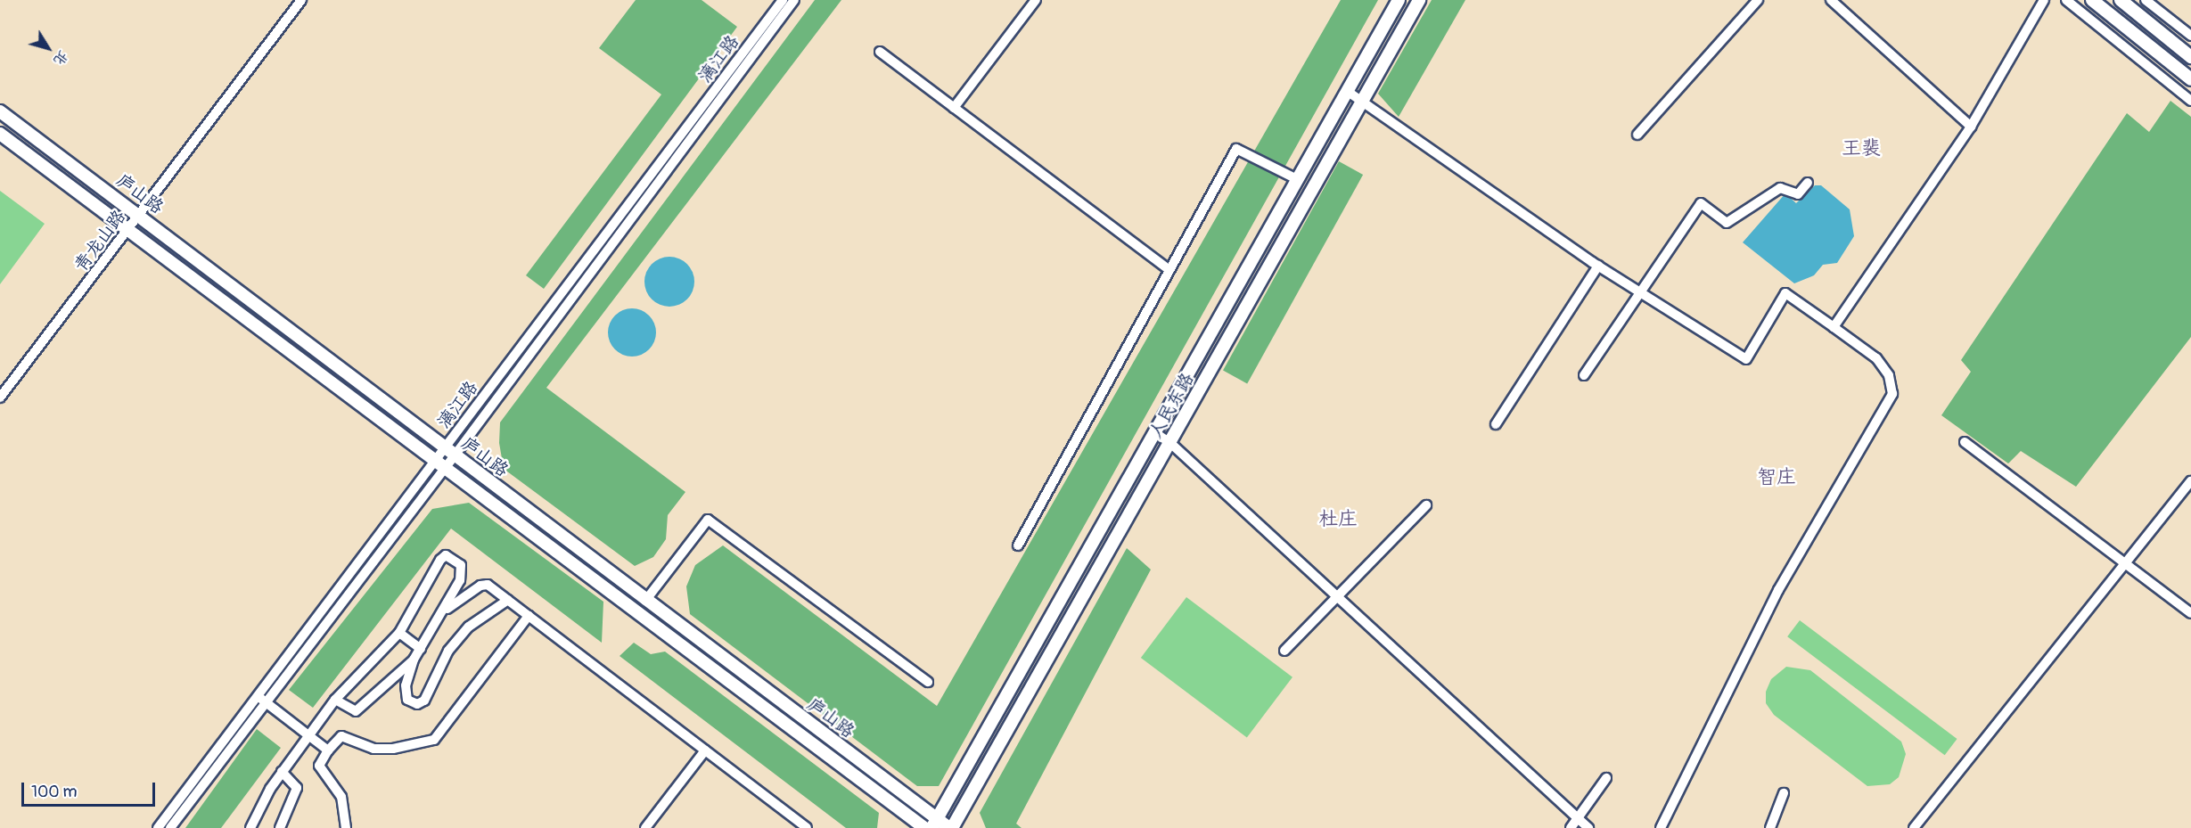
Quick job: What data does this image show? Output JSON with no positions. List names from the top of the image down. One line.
{"streets":{"main road":["庐山路","人民东路"],"street":["漓江路","青龙山路"]},"crossings":[["漓江路","庐山路"],["庐山路","青龙山路"],["庐山路","人民东路"]],"districts":["王裴","智庄","杜庄"],"scale_bar":"100 m","north":"bottom right"}
